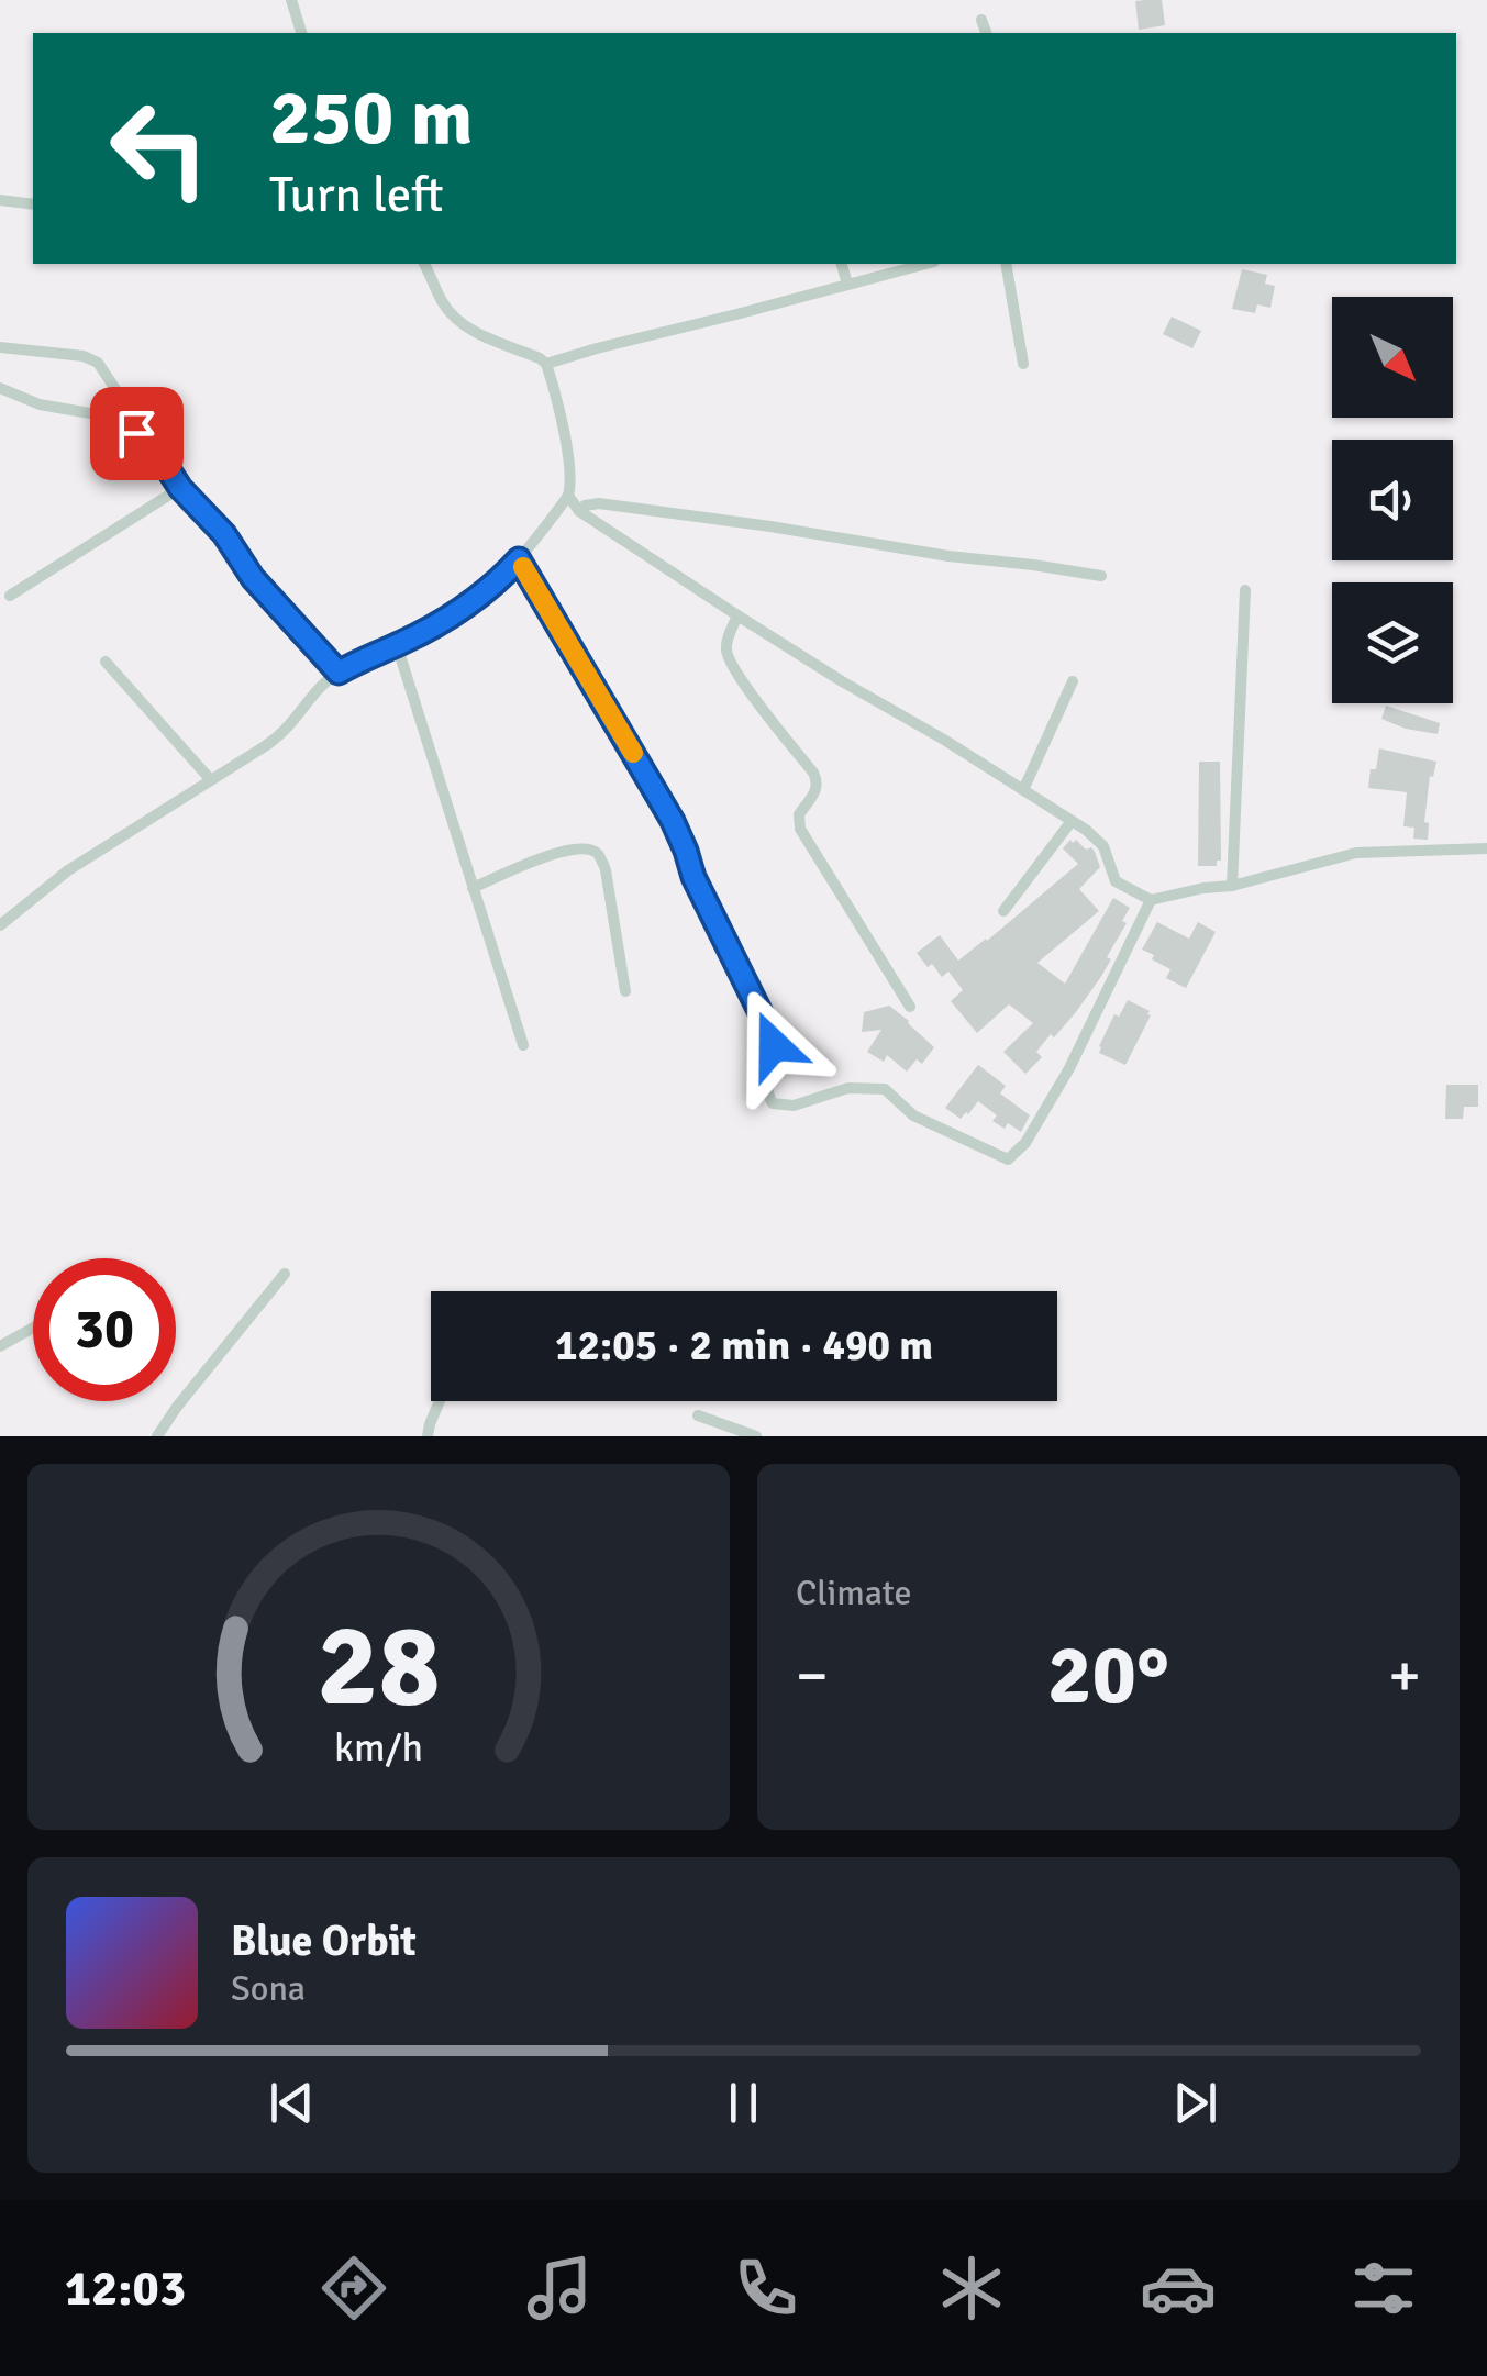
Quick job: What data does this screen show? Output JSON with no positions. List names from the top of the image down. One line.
{"north":"bottom right","page":{"turn":["250 m","Turn left"],"limit":"30","trip":"12:05 · 2 min · 490 m","tile":"Climate","heat":["−","20°","+"],"song":["Blue Orbit","Sona"],"tabs":"12:03","gauge":["28","km/h"]}}
